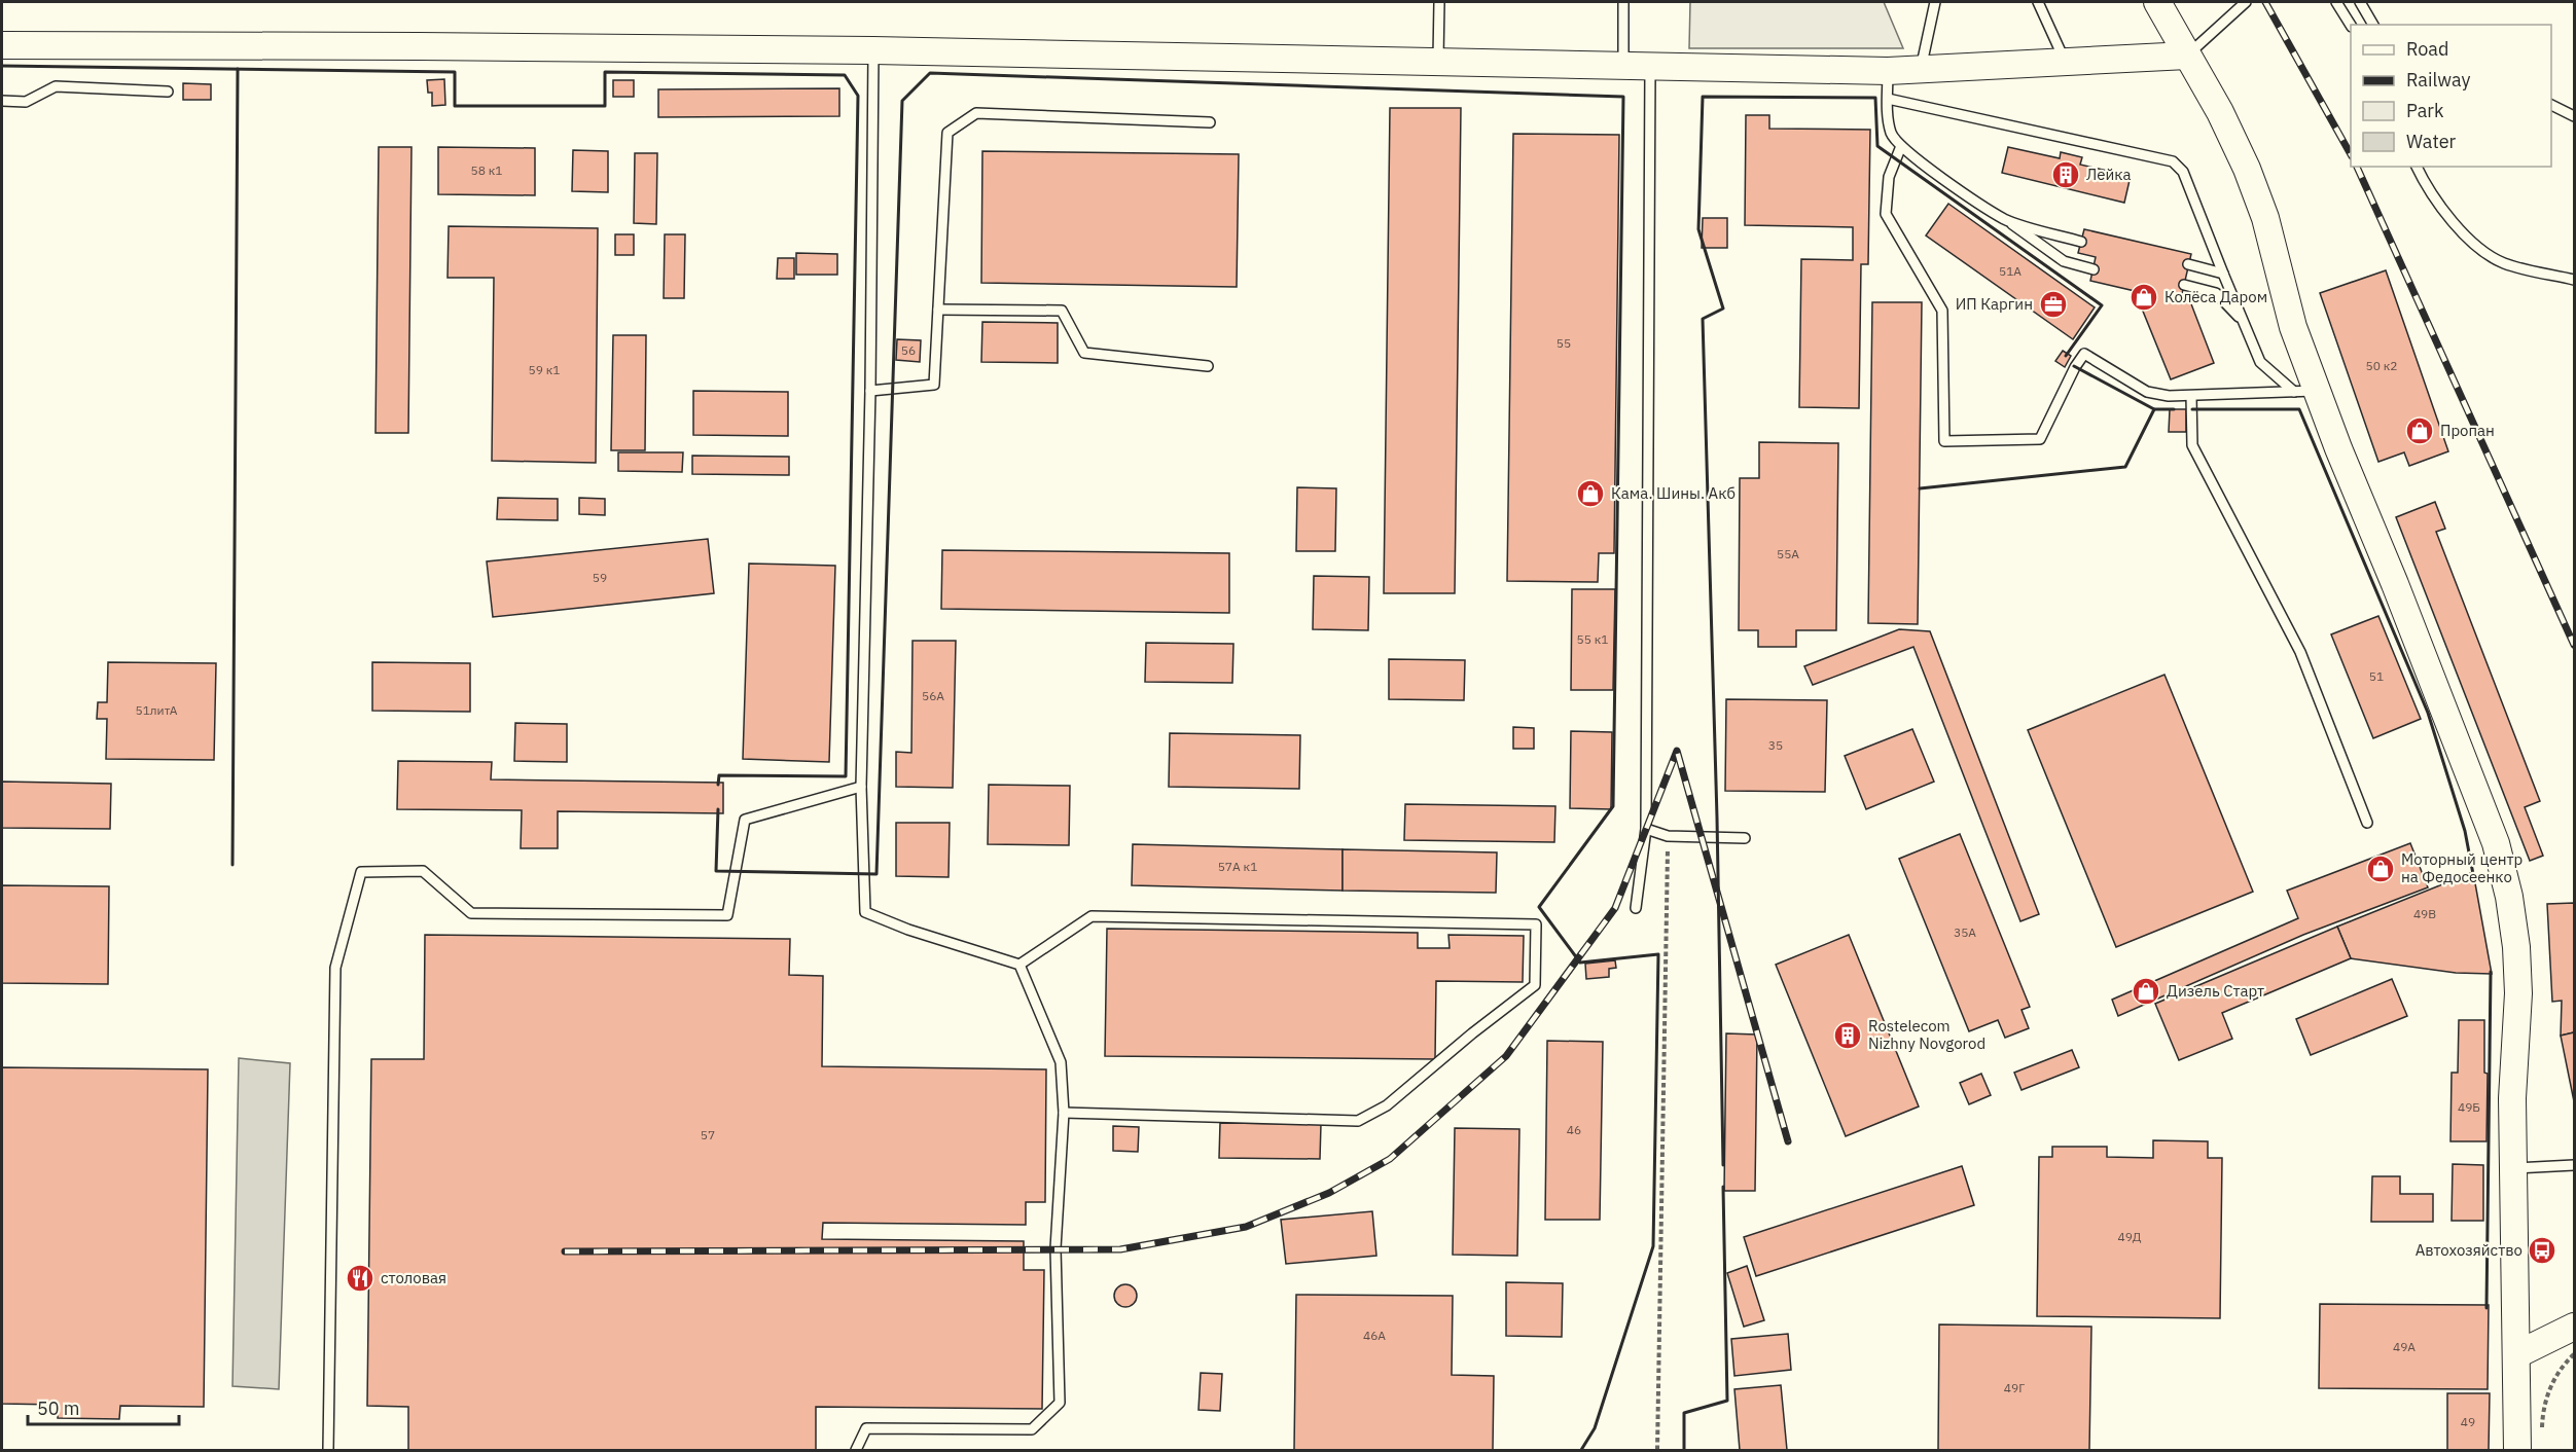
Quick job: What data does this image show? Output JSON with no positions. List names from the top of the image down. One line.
{"places":{"building":["Лейка","Rostelecom Nizhny Novgorod"],"shop":["Колёса Даром","Пропан","Кама. Шины. Акб","Моторный центр на Федосеенко","Дизель Старт"],"office":["ИП Каргин"],"bus stop":["Автохозяйство"],"restaurant":["столовая"]},"house_numbers":["58 к1","51А","55","56","50 к2","59 к1","55А","59","55 к1","51","56А","51литА","35","57А к1","49В","35А","49Б","46","57","49Д","46А","49А","49Г","49"],"legend":["Road","Railway","Park","Water"],"scale_bar":"50 m"}
